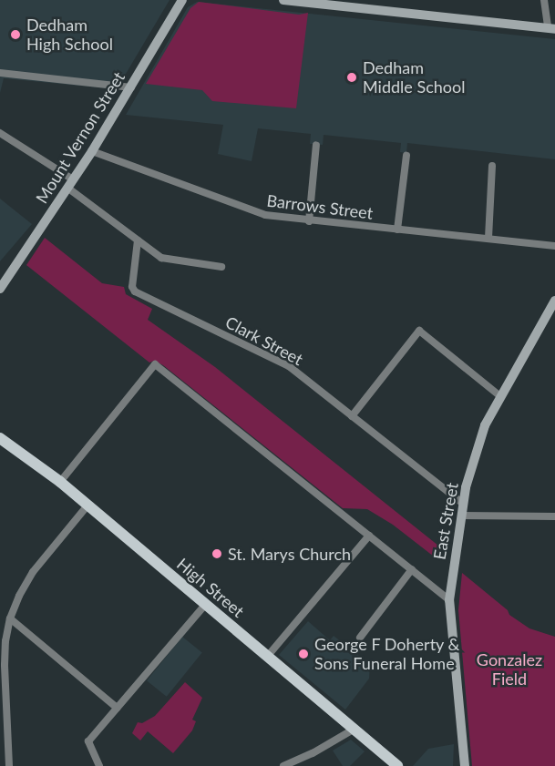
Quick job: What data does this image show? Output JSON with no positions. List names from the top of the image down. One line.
{"streets":{"main road":["High Street"],"street":["Mount Vernon Street","Barrows Street","Clark Street","East Street"]},"crossings":[["Mount Vernon Street","Barrows Street"],["Clark Street","East Street"]],"parks":["Gonzalez Field"],"places":["Dedham High School","Dedham Middle School","St. Marys Church","George F Doherty & Sons Funeral Home"]}
